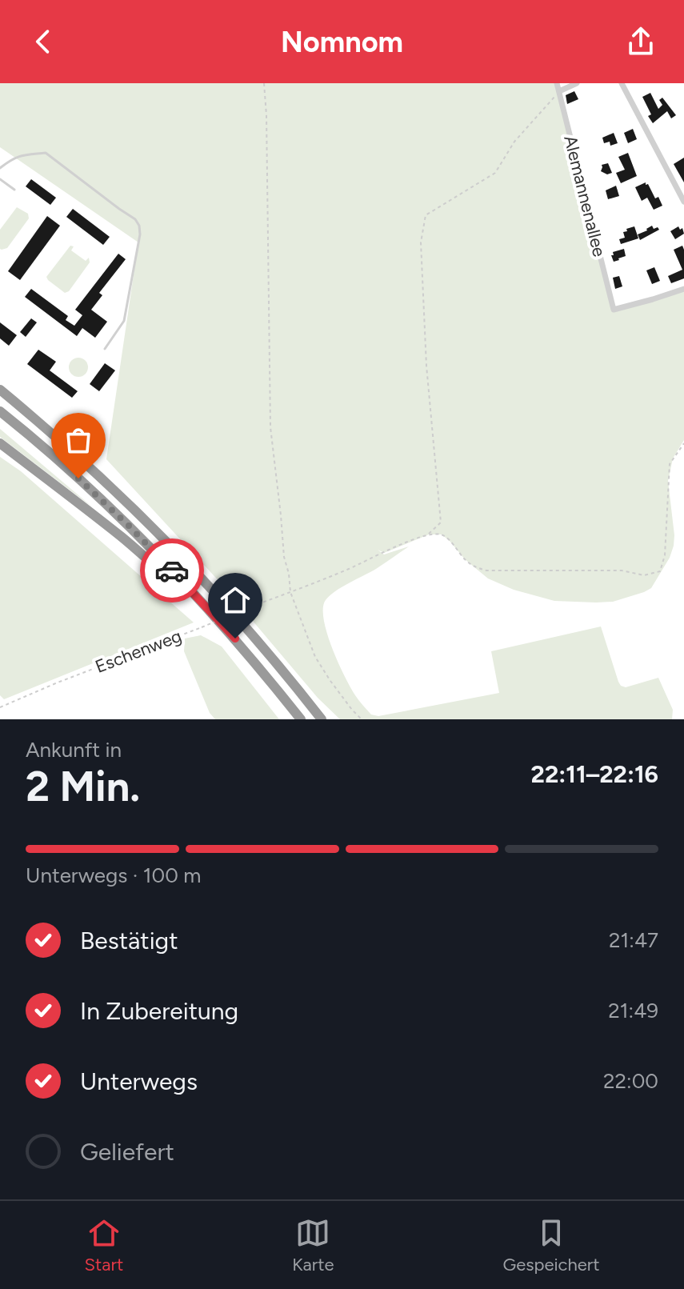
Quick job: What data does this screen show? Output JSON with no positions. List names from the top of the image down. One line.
{"streets":{"street":["Alemannenallee"],"path":["Eschenweg"]},"page":{"header":"Nomnom","heading":["2 Min.","Ankunft in","22:11–22:16"],"bar":"Unterwegs · 100 m","list":[["Bestätigt","21:47"],["In Zubereitung","21:49"],["Unterwegs","22:00"],"Geliefert"],"tabs":["Start","Karte","Gespeichert"]}}
